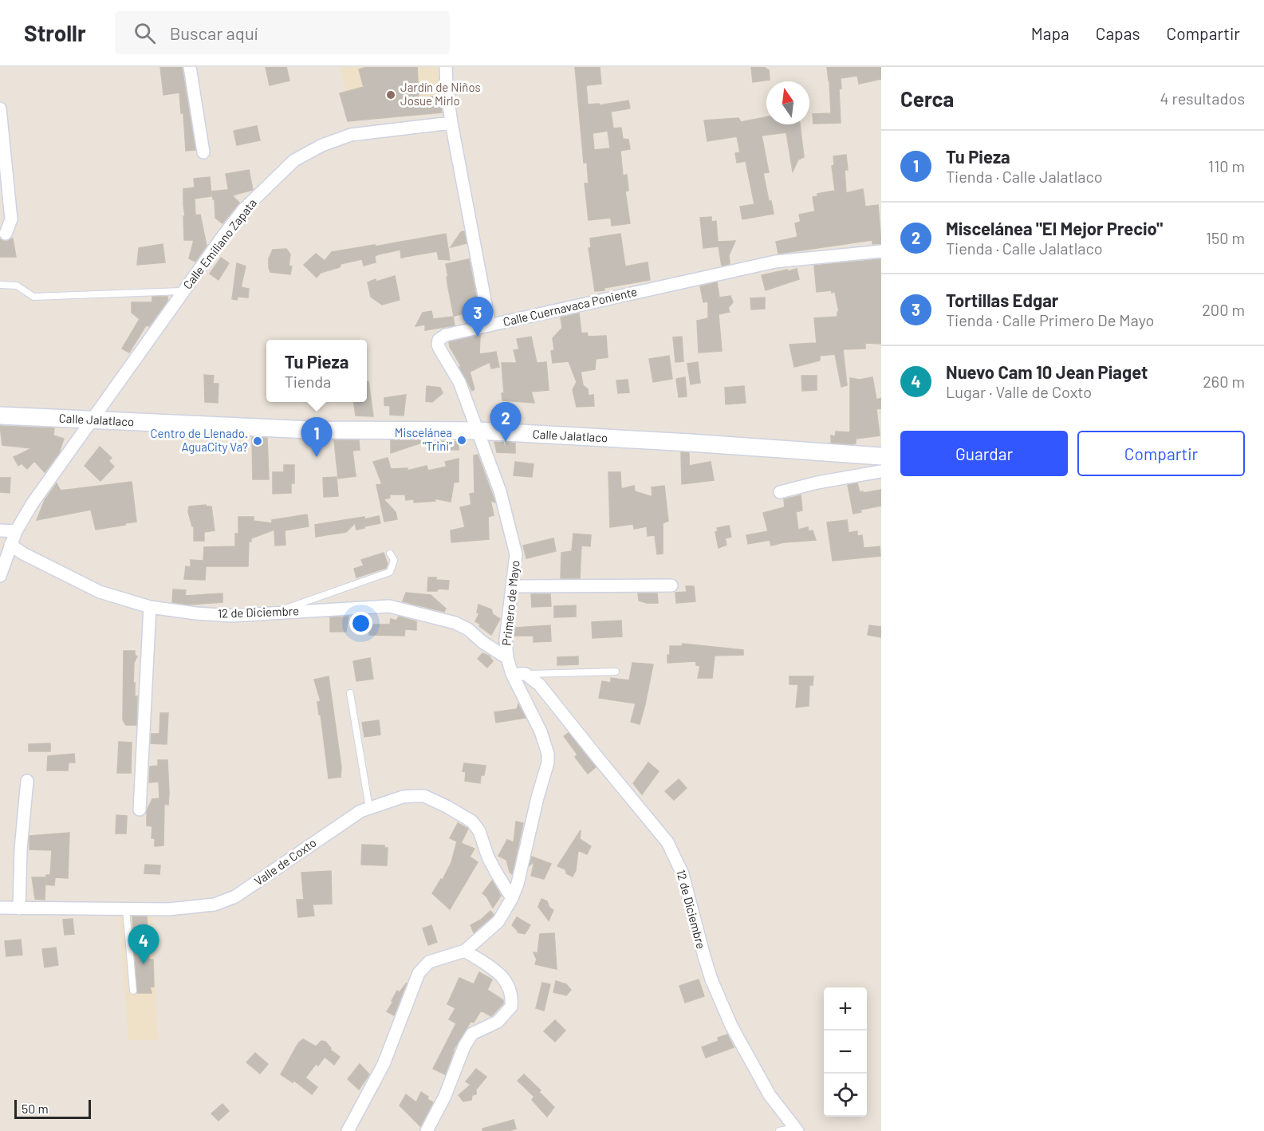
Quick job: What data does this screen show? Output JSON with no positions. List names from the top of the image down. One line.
{"streets":{"main road":["Calle Jalatlaco"],"street":["Calle Emiliano Zapata","Calle Cuernavaca Poniente","Primero de Mayo","12 de Diciembre","Valle de Coxto"]},"crossings":[["Calle Emiliano Zapata","Calle Cuernavaca Poniente"],["Calle Emiliano Zapata","Calle Jalatlaco"],["Calle Emiliano Zapata","12 de Diciembre"],["Calle Cuernavaca Poniente","Primero de Mayo"],["Calle Jalatlaco","Primero de Mayo"],["Primero de Mayo","12 de Diciembre"],["Primero de Mayo","Valle de Coxto"]],"places":["Jardín de Niños Josue Mirlo","Miscelánea \"Trini\"","Centro de Llenado. AguaCity Va?"],"scale_bar":"50 m","north":"top","page":{"header":"Strollr","search":"Buscar aquí","nav":["Mapa","Capas","Compartir"],"heading":["Cerca","4 resultados"],"list":[{"mark":"1","name":"Tu Pieza","note":"Tienda · Calle Jalatlaco","value":"110 m"},{"mark":"2","name":"Miscelánea \"El Mejor Precio\"","note":"Tienda · Calle Jalatlaco","value":"150 m"},{"mark":"3","name":"Tortillas Edgar","note":"Tienda · Calle Primero De Mayo","value":"200 m"},{"mark":"4","name":"Nuevo Cam 10 Jean Piaget","note":"Lugar · Valle de Coxto","value":"260 m"}],"pins":["3","2","1","4"],"popup":["Tu Pieza","Tienda"],"buttons":["Guardar","Compartir"],"map_buttons":["+","−"],"scale":"50 m"}}
